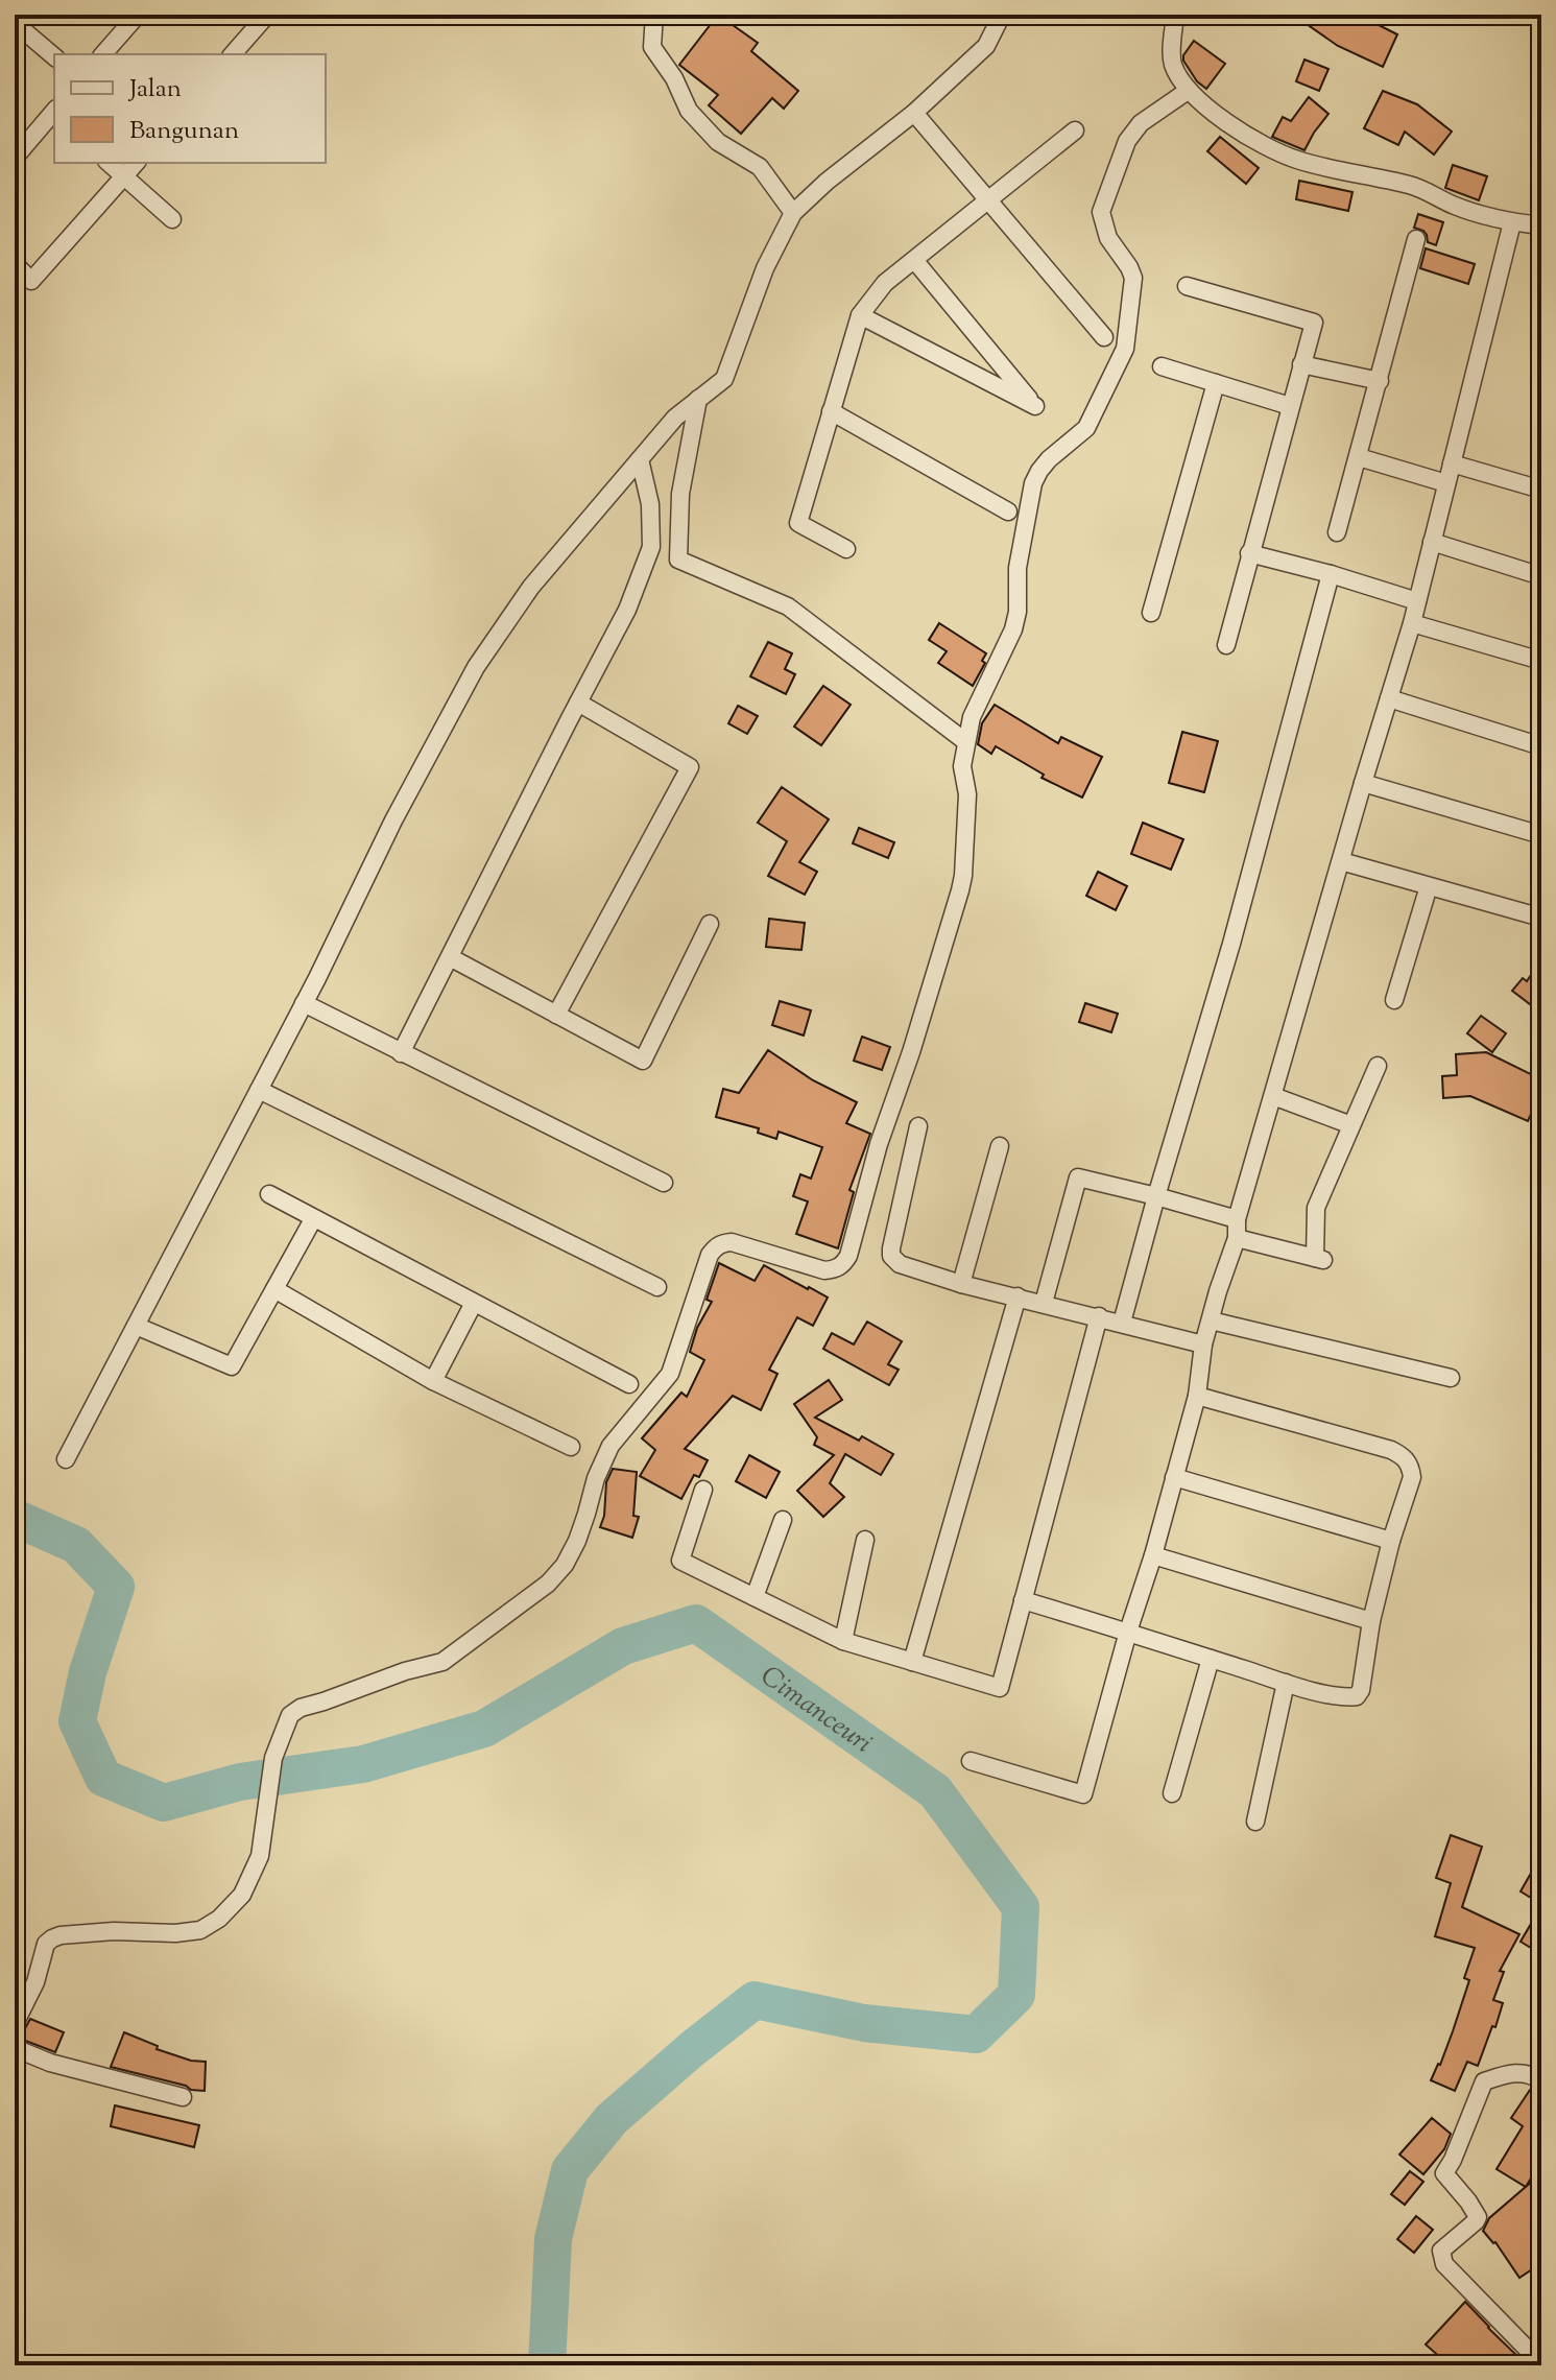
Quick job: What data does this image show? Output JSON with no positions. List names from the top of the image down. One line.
{"water":["Cimanceuri"],"legend":["Jalan","Bangunan"]}
